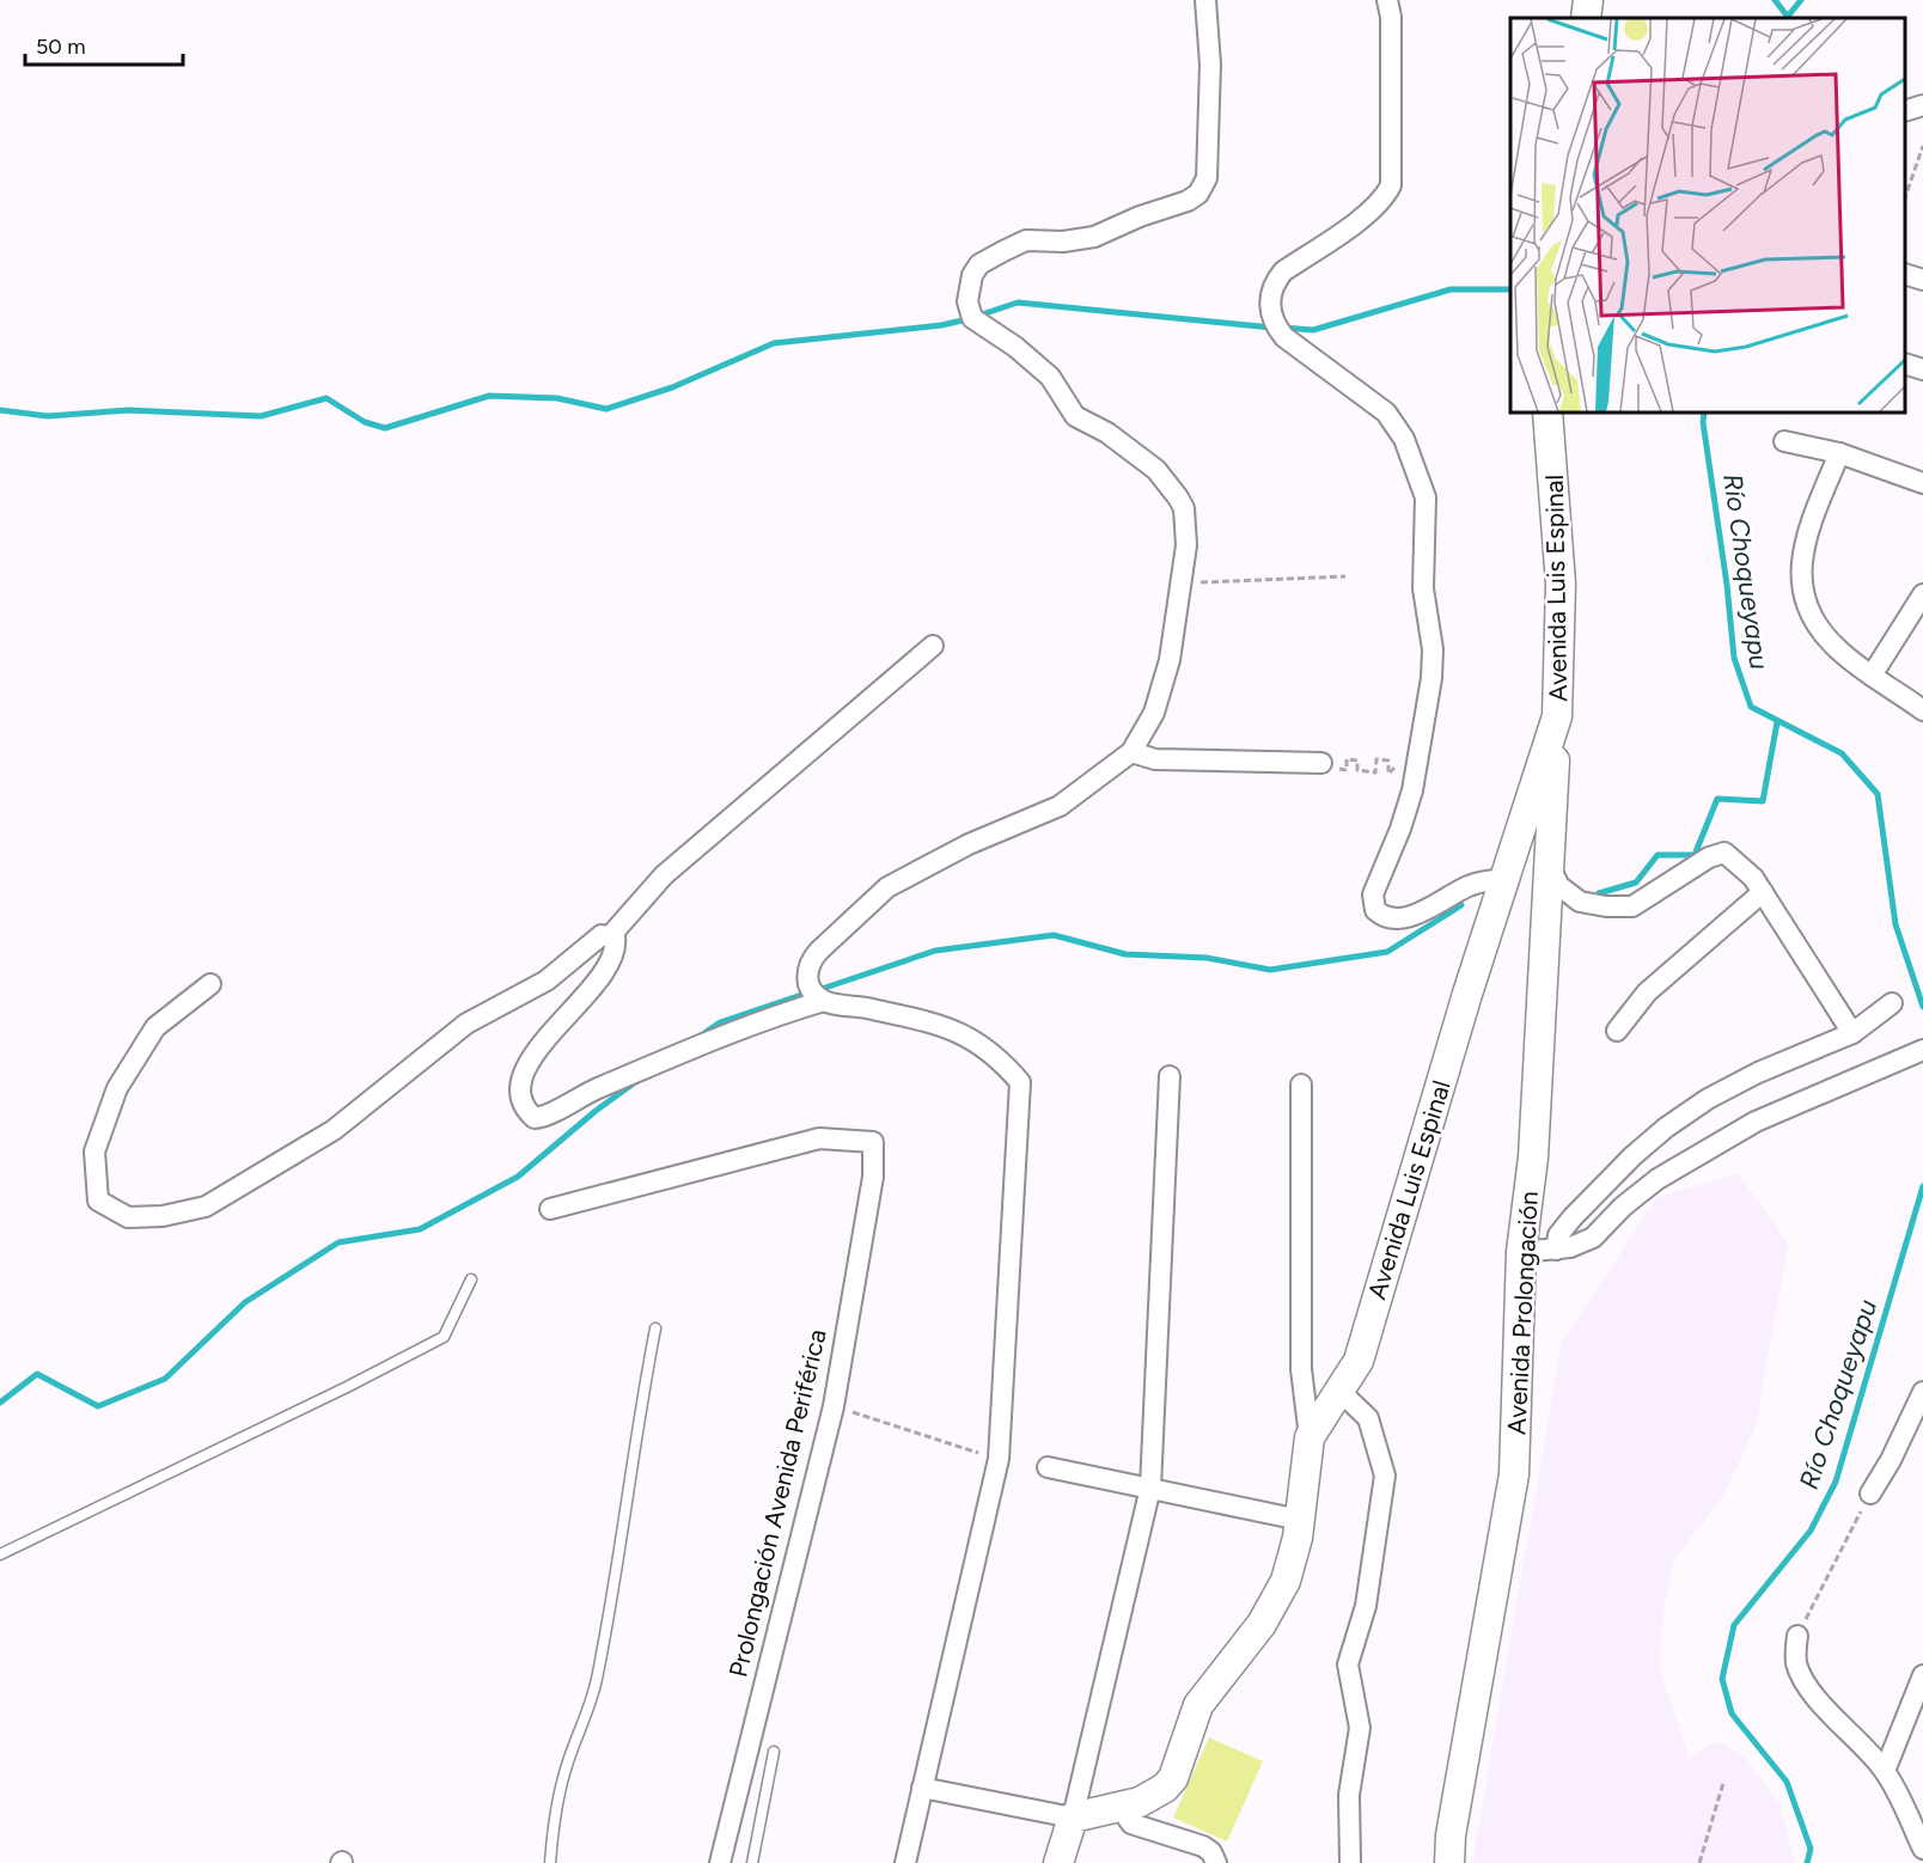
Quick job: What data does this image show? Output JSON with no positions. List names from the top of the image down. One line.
{"streets":{"street":["Avenida Luis Espinal","Avenida Prolongación","Prolongación Avenida Periférica"]},"crossings":[["Avenida Luis Espinal","Avenida Prolongación"]],"water":["Río Choqueyapu"],"scale_bar":"50 m"}
